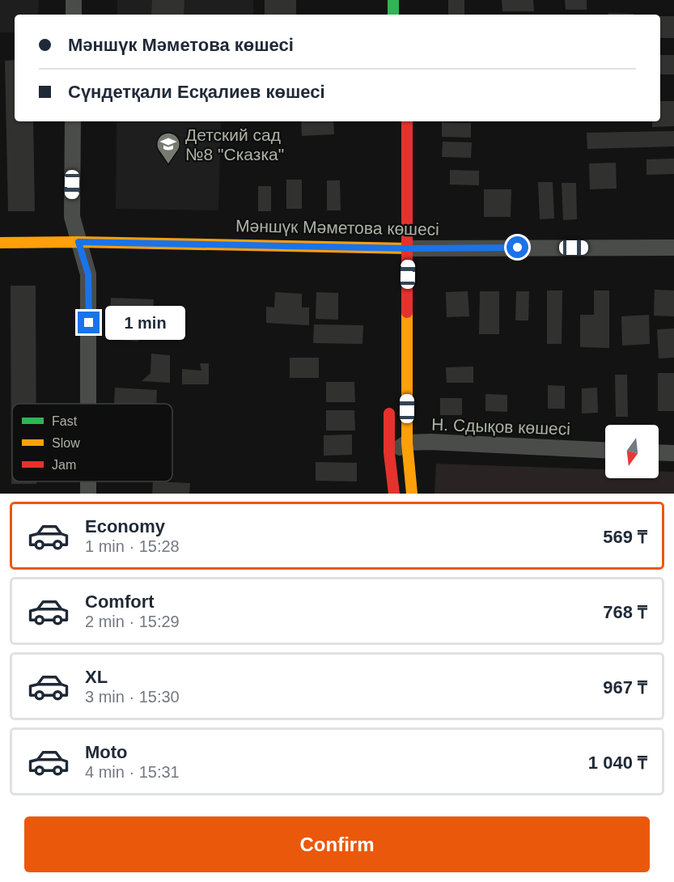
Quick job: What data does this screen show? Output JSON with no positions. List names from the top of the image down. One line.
{"streets":{"main road":["Мәншүк Мәметова көшесі"],"street":["Н. Сдықов көшесі"]},"places":{"school or university":["Детский сад №8 \"Сказка\""]},"legend":["Fast","Slow","Jam"],"north":"bottom","page":{"banner":["Мәншүк Мәметова көшесі","Сүндетқали Есқалиев көшесі"],"bubble":"1 min","list":[{"name":"Economy","note":"1 min · 15:28","value":"569 ₸"},{"name":"Comfort","note":"2 min · 15:29","value":"768 ₸"},{"name":"XL","note":"3 min · 15:30","value":"967 ₸"},{"name":"Moto","note":"4 min · 15:31","value":"1 040 ₸"}],"buttons":"Confirm"}}
